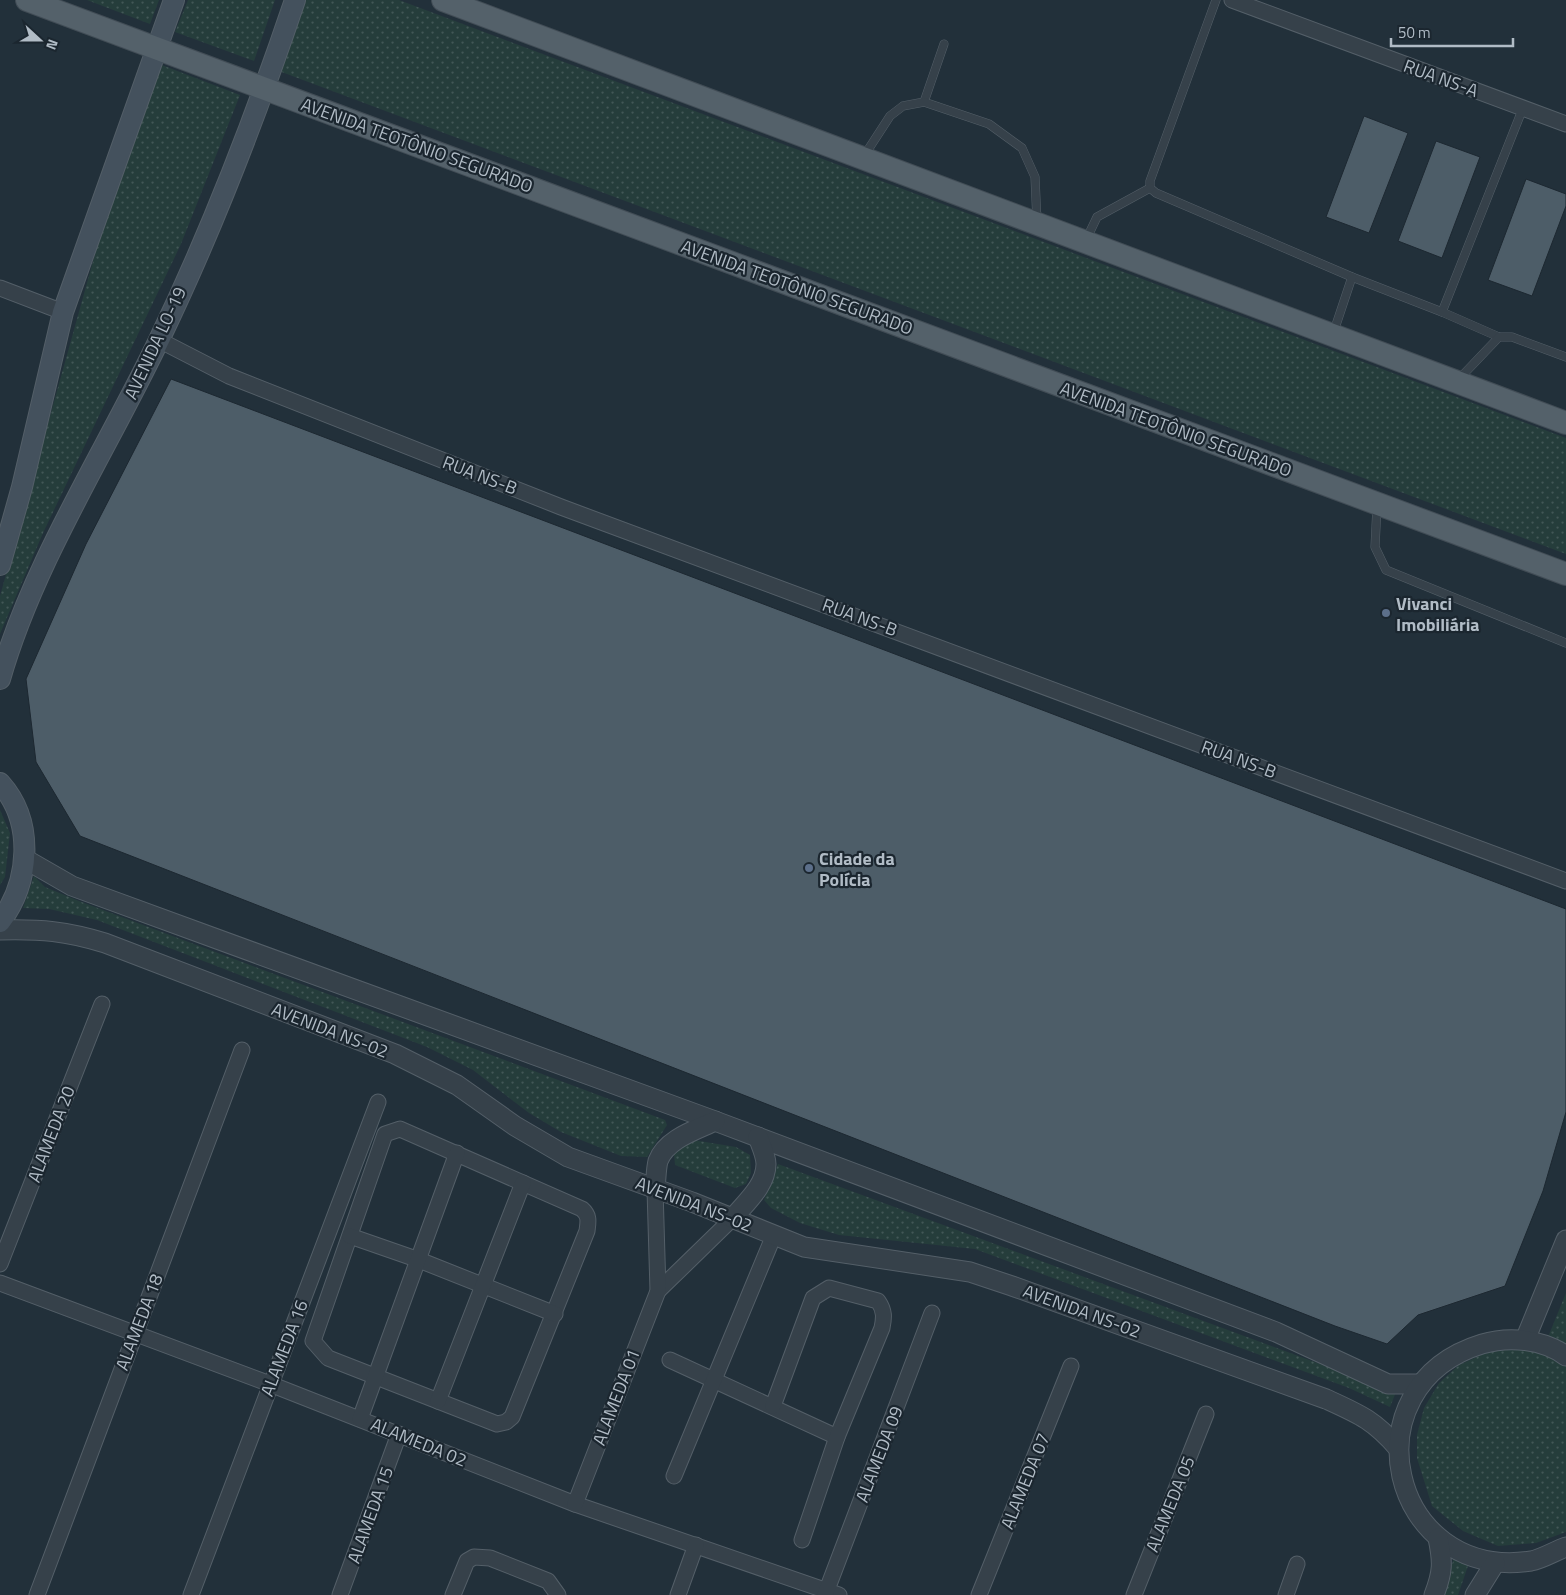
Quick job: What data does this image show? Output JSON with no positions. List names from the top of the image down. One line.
{"streets":{"main road":["AVENIDA TEOTÔNIO SEGURADO","AVENIDA LO-19"],"street":["RUA NS-A","RUA NS-B","AVENIDA NS-02","ALAMEDA 20","ALAMEDA 18","ALAMEDA 16","ALAMEDA 01","ALAMEDA 02","ALAMEDA 09","ALAMEDA 07","ALAMEDA 05","ALAMEDA 15"]},"crossings":[["AVENIDA TEOTÔNIO SEGURADO","AVENIDA LO-19"],["AVENIDA LO-19","RUA NS-B"],["AVENIDA NS-02","ALAMEDA 01"],["ALAMEDA 18","ALAMEDA 02"],["ALAMEDA 16","ALAMEDA 02"],["ALAMEDA 01","ALAMEDA 02"],["ALAMEDA 02","ALAMEDA 09"],["ALAMEDA 02","ALAMEDA 15"]],"places":["Vivanci Imobiliária","Cidade da Polícia"],"scale_bar":"50 m","north":"right"}
